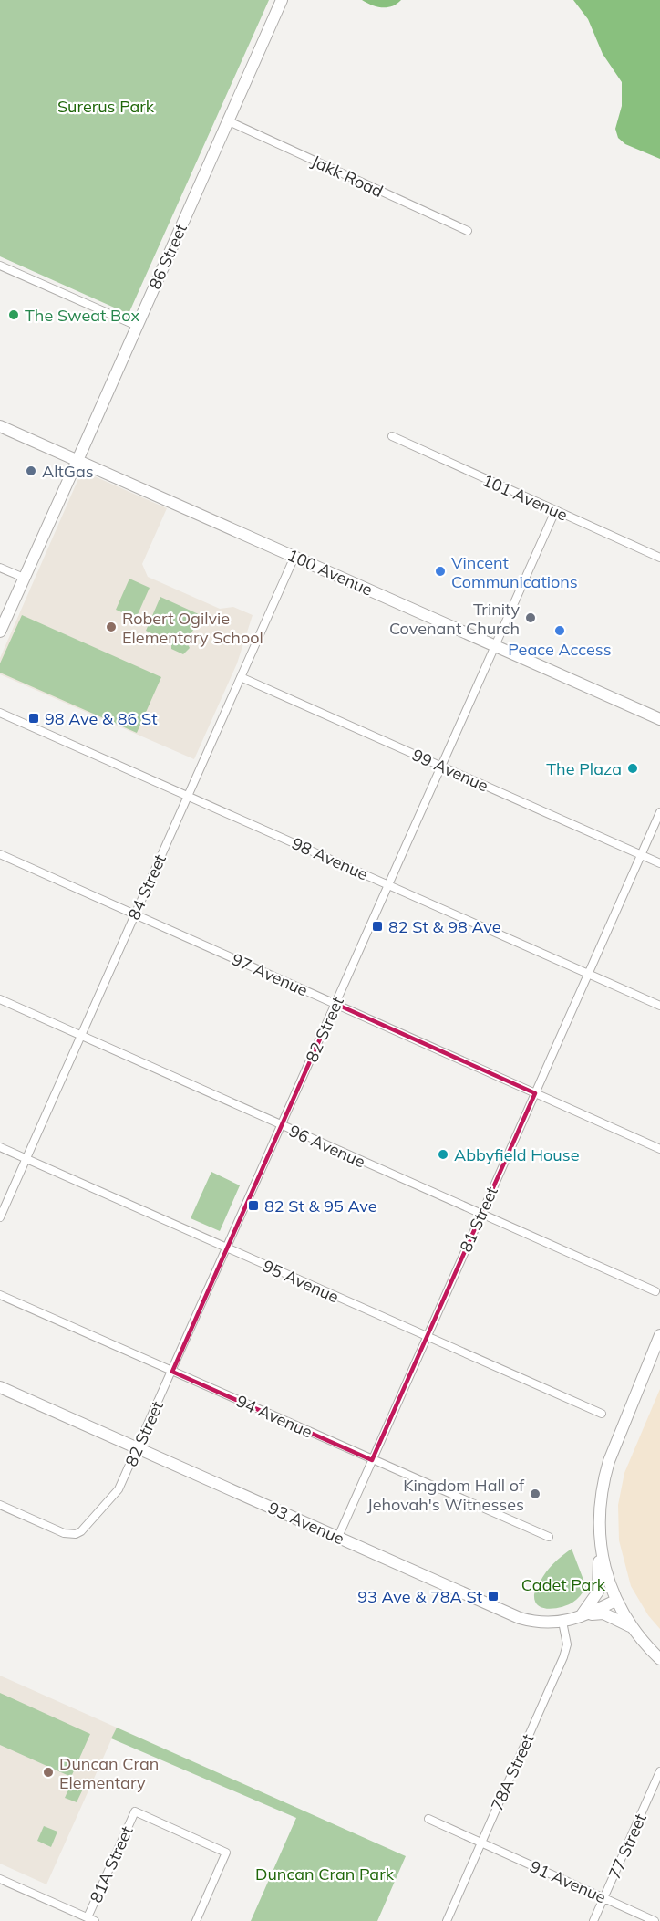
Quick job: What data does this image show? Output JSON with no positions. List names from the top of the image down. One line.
{"streets":{"main road":["86 Street","100 Avenue","93 Avenue"],"street":["Jakk Road","101 Avenue","99 Avenue","98 Avenue","84 Street","97 Avenue","82 Street","96 Avenue","81 Street","95 Avenue","94 Avenue","78A Street","77 Street","81A Street","91 Avenue"]},"crossings":[["Jakk Road","86 Street"],["86 Street","100 Avenue"],["101 Avenue","82 Street"],["100 Avenue","84 Street"],["100 Avenue","82 Street"],["99 Avenue","84 Street"],["99 Avenue","82 Street"],["99 Avenue","81 Street"],["98 Avenue","84 Street"],["98 Avenue","82 Street"],["98 Avenue","81 Street"],["84 Street","97 Avenue"],["84 Street","96 Avenue"],["84 Street","95 Avenue"],["97 Avenue","82 Street"],["97 Avenue","81 Street"],["82 Street","96 Avenue"],["82 Street","95 Avenue"],["82 Street","94 Avenue"],["82 Street","93 Avenue"],["96 Avenue","81 Street"],["81 Street","95 Avenue"],["81 Street","94 Avenue"],["81 Street","93 Avenue"],["93 Avenue","78A Street"],["78A Street","91 Avenue"],["77 Street","91 Avenue"]],"parks":["Surerus Park","Cadet Park","Duncan Cran Park"],"places":{"other":["The Sweat Box","AltGas","Vincent Communications","Trinity Covenant Church","Robert Ogilvie Elementary School","Peace Access","The Plaza","Abbyfield House","Kingdom Hall of Jehovah's Witnesses","Duncan Cran Elementary"],"transit":["98 Ave & 86 St","82 St & 98 Ave","82 St & 95 Ave","93 Ave & 78A St"]}}
